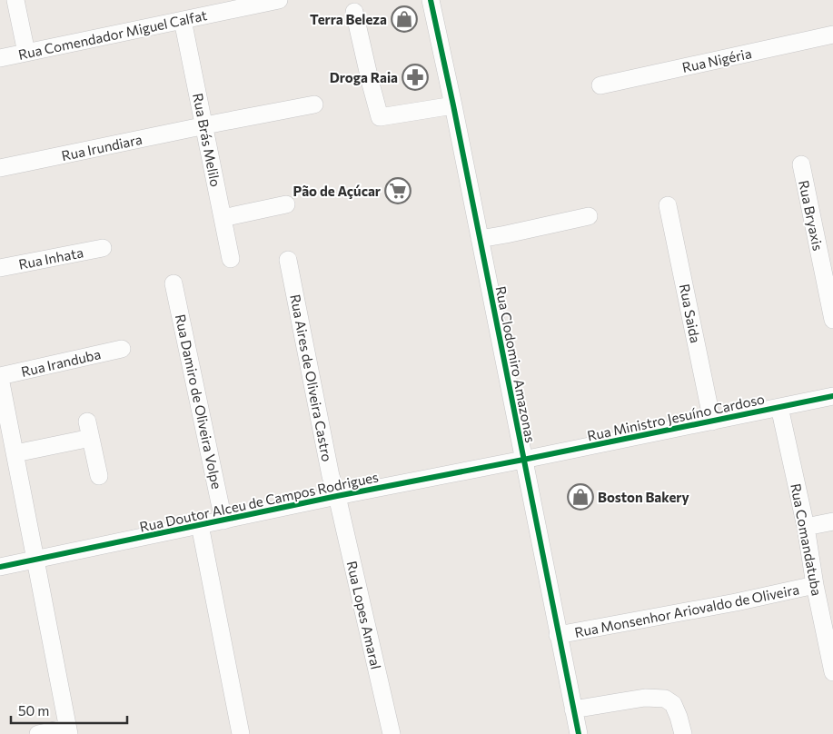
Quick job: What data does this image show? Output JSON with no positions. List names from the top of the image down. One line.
{"streets":{"street":["Rua Comendador Miguel Calfat","Rua Nigéria","Rua Brás Melilo","Rua Irundiara","Rua Bryaxis","Rua Inhata","Rua Saida","Rua Iranduba","Rua Clodomiro Amazonas","Rua Aires de Oliveira Castro","Rua Damiro de Oliveira Volpe","Rua Ministro Jesuíno Cardoso","Rua Doutor Alceu de Campos Rodrigues","Rua Comandatuba","Rua Monsenhor Ariovaldo de Oliveira","Rua Lopes Amaral"]},"crossings":[["Rua Comendador Miguel Calfat","Rua Brás Melilo"],["Rua Brás Melilo","Rua Irundiara"],["Rua Saida","Rua Ministro Jesuíno Cardoso"],["Rua Clodomiro Amazonas","Rua Ministro Jesuíno Cardoso"],["Rua Clodomiro Amazonas","Rua Doutor Alceu de Campos Rodrigues"],["Rua Clodomiro Amazonas","Rua Monsenhor Ariovaldo de Oliveira"],["Rua Aires de Oliveira Castro","Rua Doutor Alceu de Campos Rodrigues"],["Rua Aires de Oliveira Castro","Rua Lopes Amaral"],["Rua Damiro de Oliveira Volpe","Rua Doutor Alceu de Campos Rodrigues"],["Rua Ministro Jesuíno Cardoso","Rua Doutor Alceu de Campos Rodrigues"],["Rua Ministro Jesuíno Cardoso","Rua Comandatuba"],["Rua Doutor Alceu de Campos Rodrigues","Rua Lopes Amaral"],["Rua Comandatuba","Rua Monsenhor Ariovaldo de Oliveira"]],"places":{"shop":["Terra Beleza","Boston Bakery"],"pharmacy":["Droga Raia"],"supermarket":["Pão de Açúcar"]},"scale_bar":"50 m"}
